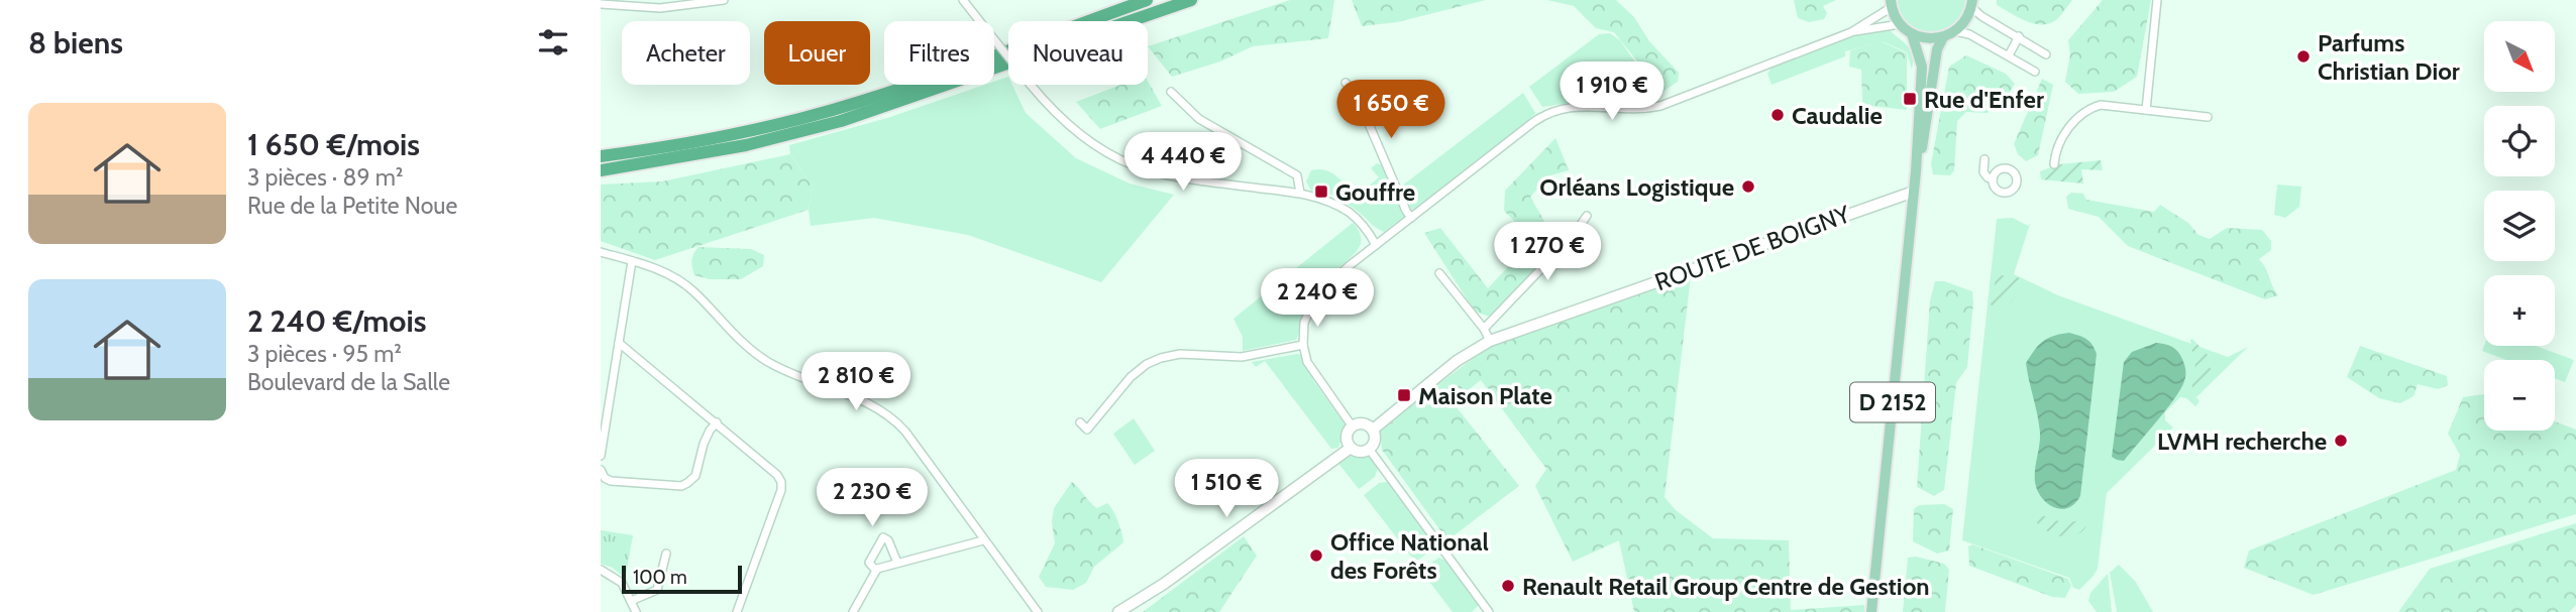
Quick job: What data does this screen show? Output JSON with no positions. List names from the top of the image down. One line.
{"streets":{"main road":["D 2152"],"street":["ROUTE DE BOIGNY"]},"crossings":[["ROUTE DE BOIGNY","D 2152"]],"places":{"other":["Parfums Christian Dior","Caudalie","Orléans Logistique","LVMH recherche","Office National des Forêts","Renault Retail Group Centre de Gestion"],"transit":["Rue d'Enfer","Gouffre","Maison Plate"]},"scale_bar":"100 m","north":"bottom right","page":{"heading":"8 biens","map_buttons":["+","−"],"chip":["Acheter","Louer","Filtres","Nouveau"],"price":["1 910 €","1 650 €","4 440 €","1 270 €","2 240 €","2 810 €","1 510 €","2 230 €"],"list":[{"name":"1 650 €/mois","note":"3 pièces · 89 m² · Rue de la Petite Noue"},{"name":"2 240 €/mois","note":"3 pièces · 95 m² · Boulevard de la Salle"}],"scale":"100 m"}}
